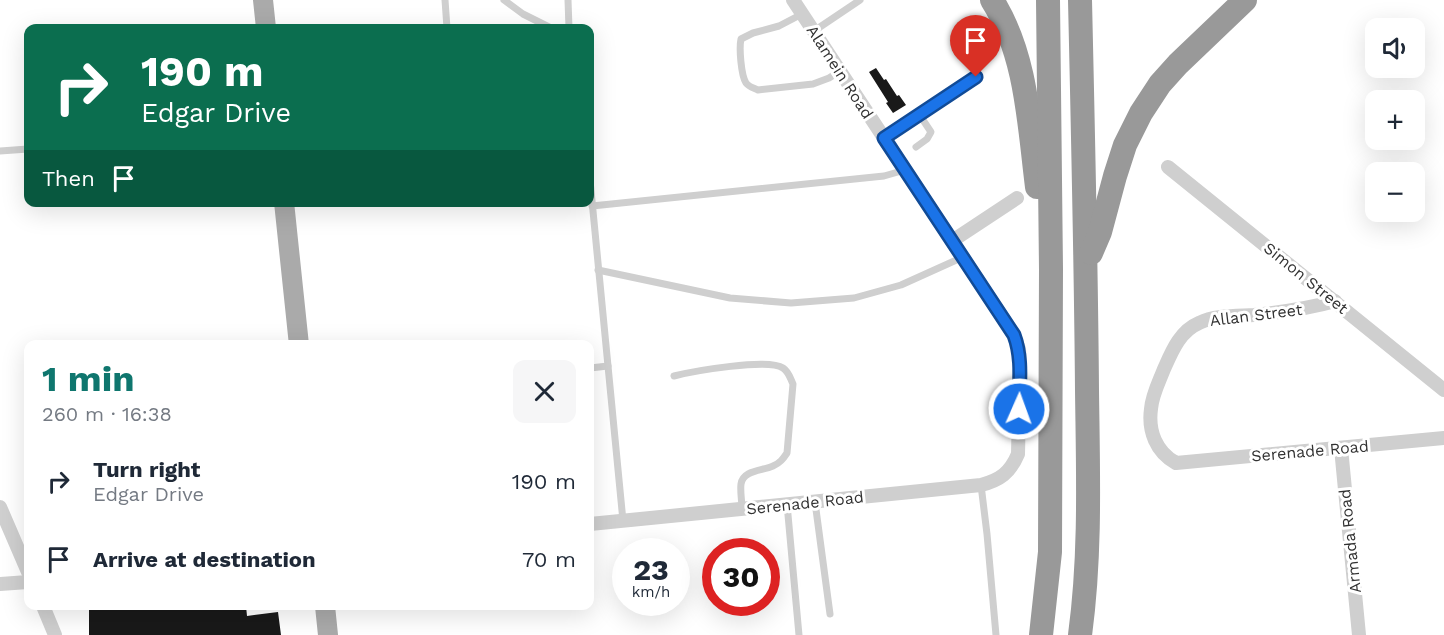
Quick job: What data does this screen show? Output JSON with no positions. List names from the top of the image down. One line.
{"streets":{"street":["Alamein Road","Simon Street","Allan Street","Serenade Road","Armada Road"]},"crossings":[["Alamein Road","Serenade Road"],["Simon Street","Allan Street"],["Allan Street","Serenade Road"],["Serenade Road","Armada Road"]],"page":{"map_buttons":["+","−"],"turn":["190 m","Edgar Drive"],"then":"Then","heading":["1 min","260 m · 16:38"],"list":[{"name":"Turn right","note":"Edgar Drive","value":"190 m"},{"name":"Arrive at destination","value":"70 m"}],"speed":"23 km/h","limit":"30"}}
